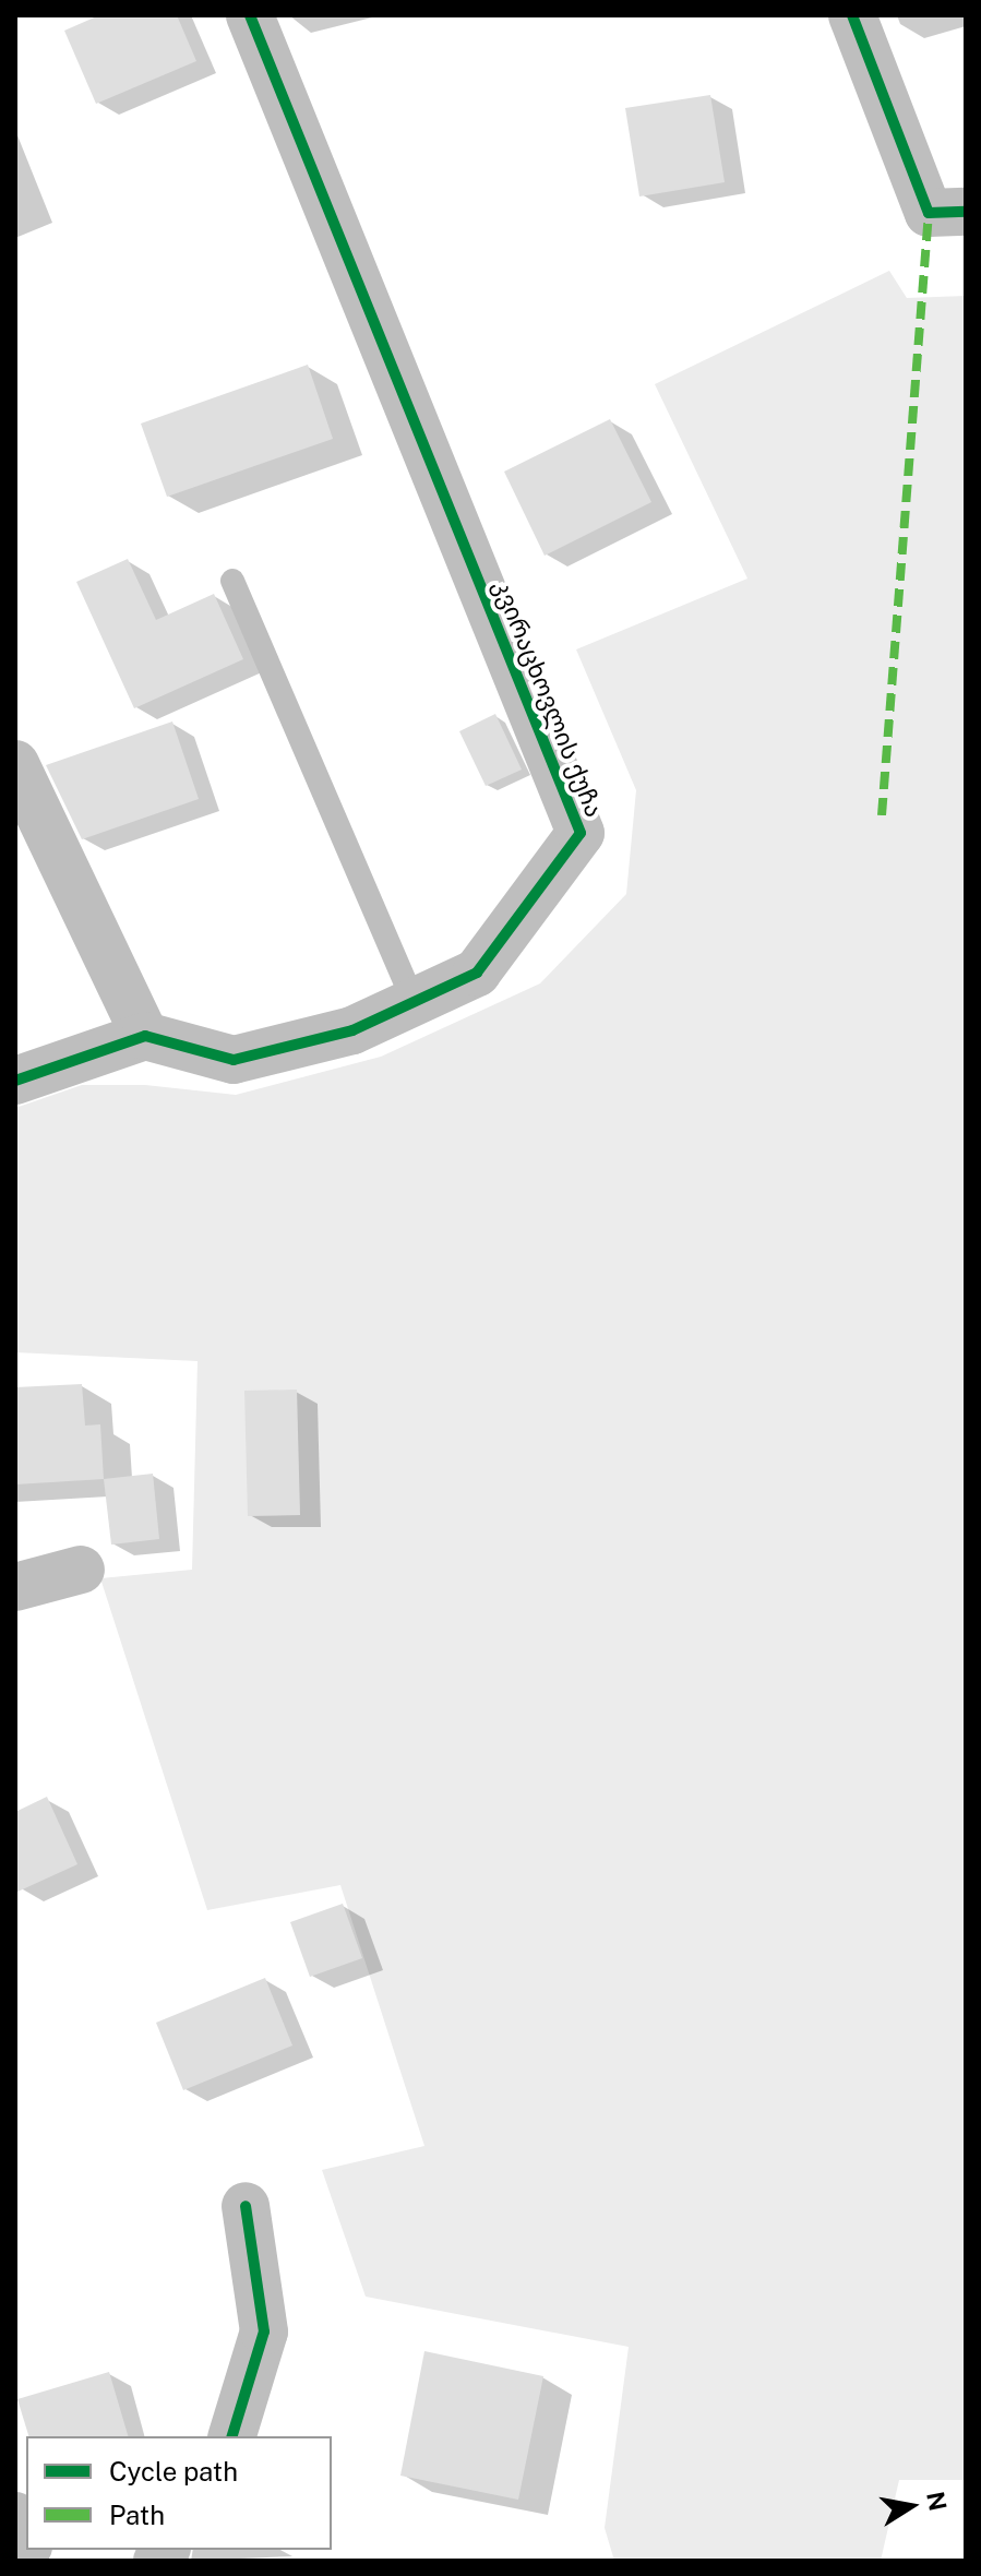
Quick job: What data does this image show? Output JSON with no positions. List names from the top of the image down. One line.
{"streets":{"street":["კვირაცხოვლის ქუჩა"]},"legend":["Cycle path","Path"],"north":"right"}
